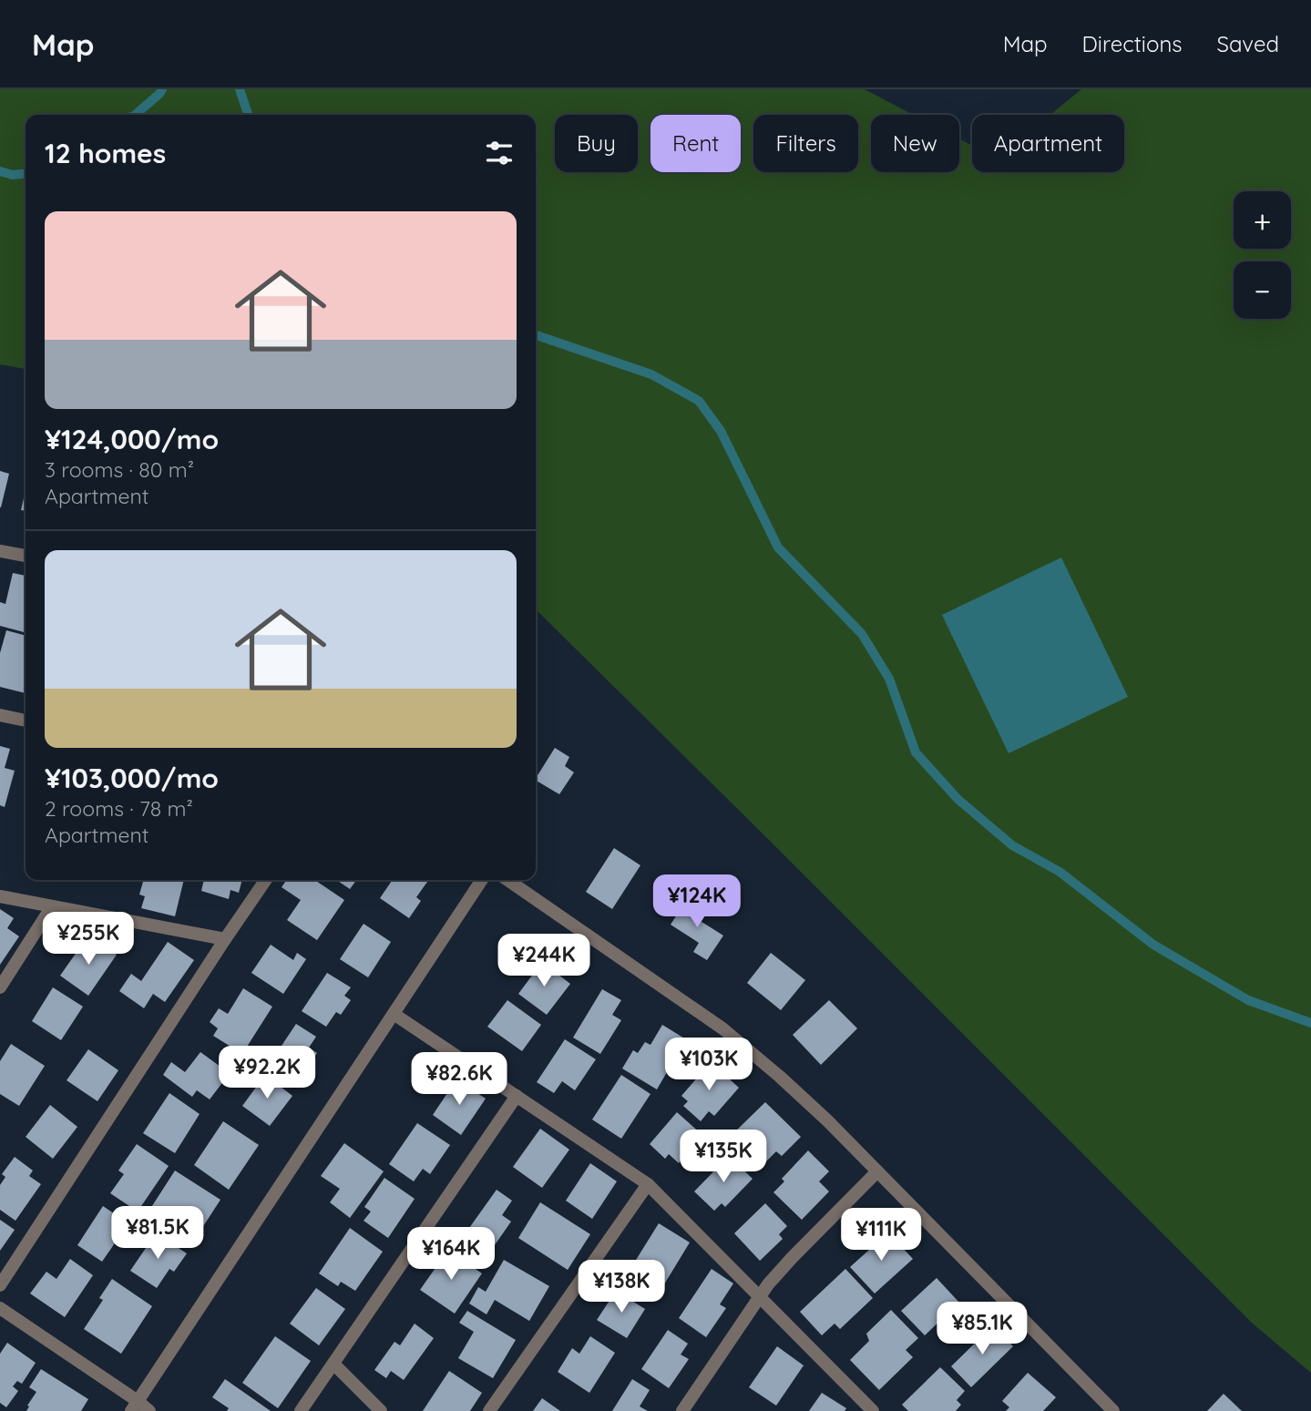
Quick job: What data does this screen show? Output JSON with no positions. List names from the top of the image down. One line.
{"page":{"header":"Map","nav":["Map","Directions","Saved"],"chip":["Buy","Rent","Filters","New","Apartment"],"heading":"12 homes","map_buttons":["+","−"],"list":[{"name":"¥124,000/mo","note":"3 rooms · 80 m² · Apartment"},{"name":"¥103,000/mo","note":"2 rooms · 78 m² · Apartment"}],"price":["¥124K","¥255K","¥244K","¥103K","¥92.2K","¥82.6K","¥135K","¥81.5K","¥111K","¥164K","¥138K","¥85.1K"]}}
